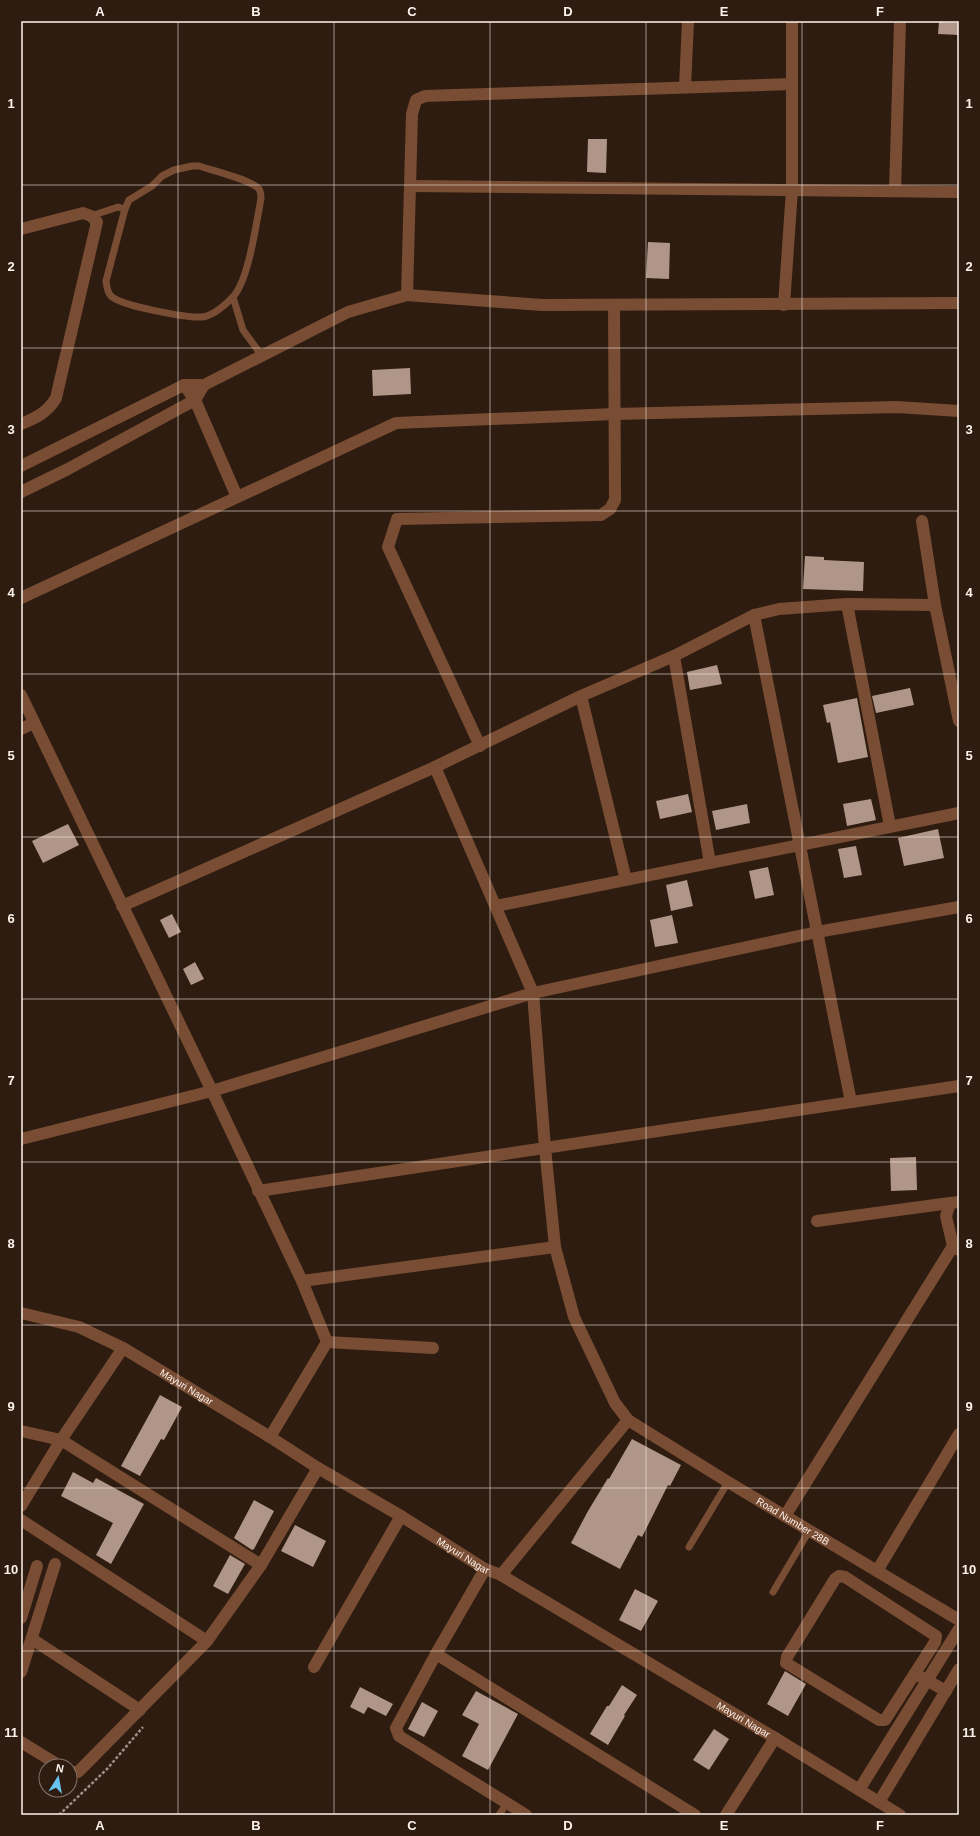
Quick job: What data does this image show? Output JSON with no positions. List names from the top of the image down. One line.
{"streets":{"street":["Mayuri Nagar","Road Number 28B"]},"north":"top","grid":{"columns":["A","B","C","D","E","F"],"rows":["1","2","3","4","5","6","7","8","9","10","11"]}}
